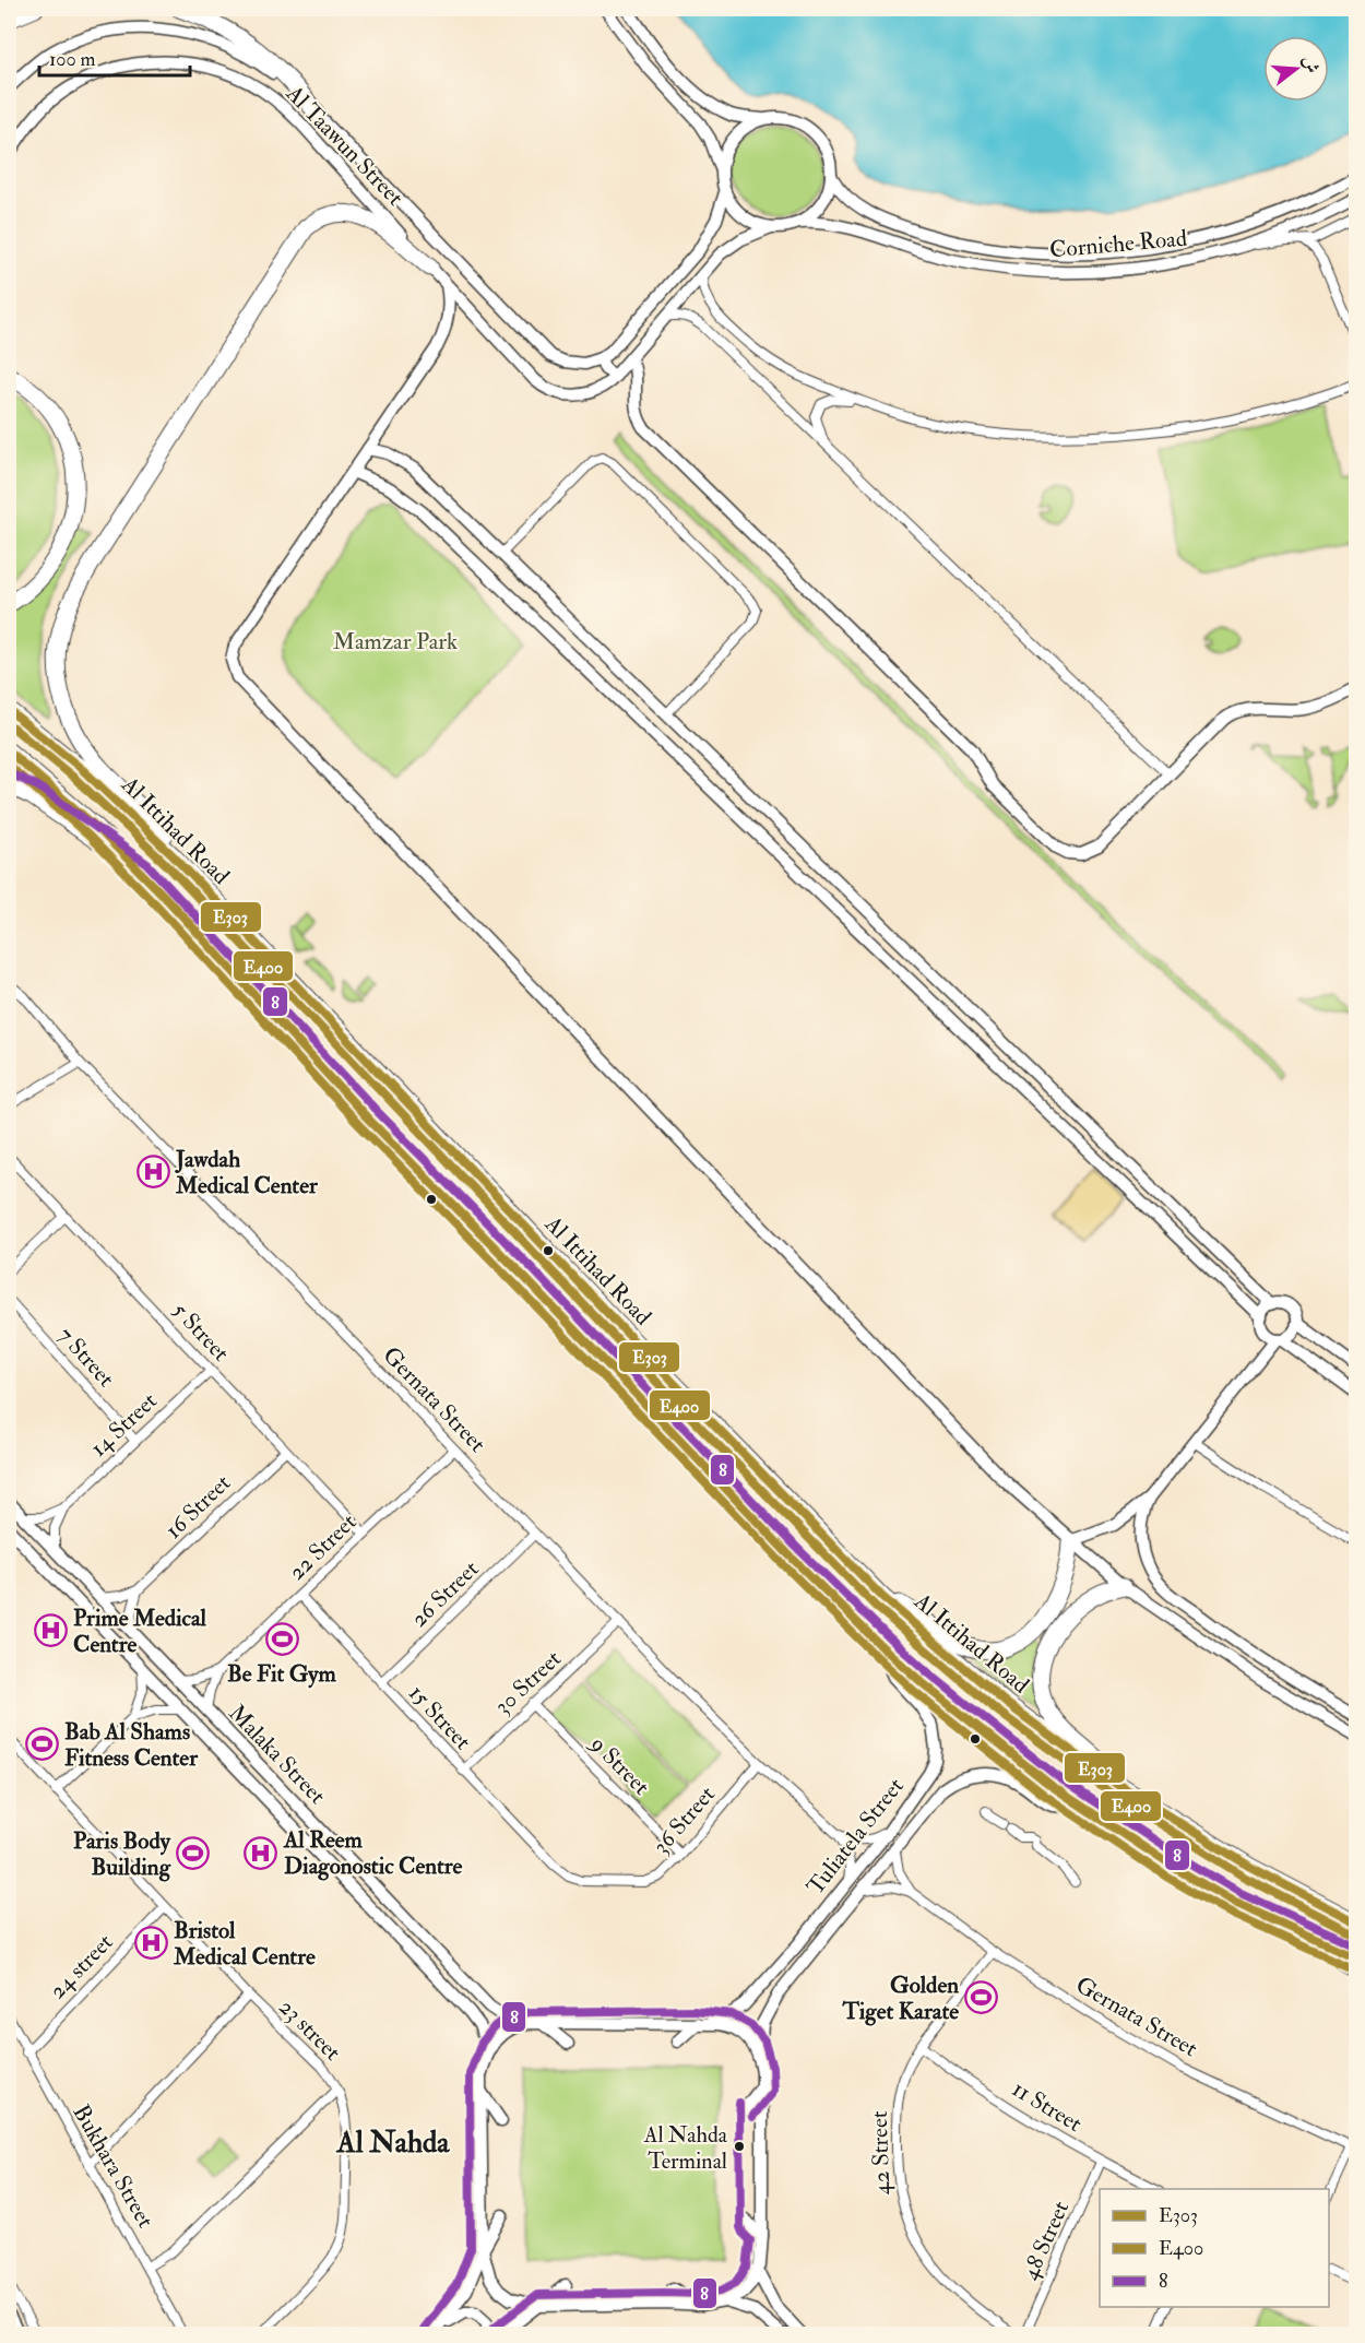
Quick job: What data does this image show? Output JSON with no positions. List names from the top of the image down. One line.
{"streets":{"highway":["Al Ittihad Road"],"street":["Al Taawun Street","Corniche Road","5 Street","7 Street","Gernata Street","14 Street","16 Street","22 Street","26 Street","30 Street","15 Street","Malaka Street","9 Street","36 Street","Tuliatela Street","24 street","23 street","11 Street","42 Street","Bukhara Street","48 Street"]},"crossings":[["Al Taawun Street","Corniche Road"],["5 Street","14 Street"],["5 Street","16 Street"],["5 Street","22 Street"],["7 Street","14 Street"],["Gernata Street","22 Street"],["Gernata Street","26 Street"],["Gernata Street","30 Street"],["Gernata Street","36 Street"],["Gernata Street","Tuliatela Street"],["Gernata Street","42 Street"],["14 Street","Malaka Street"],["22 Street","15 Street"],["22 Street","Malaka Street"],["26 Street","15 Street"],["30 Street","15 Street"],["30 Street","9 Street"],["15 Street","36 Street"],["9 Street","36 Street"],["24 street","23 street"],["24 street","Bukhara Street"],["11 Street","42 Street"],["11 Street","48 Street"]],"districts":["Al Nahda"],"parks":["Mamzar Park"],"places":{"hospital":["Jawdah Medical Center","Prime Medical Centre","Al Reem Diagonostic Centre","Bristol Medical Centre"],"sports":["Be Fit Gym","Bab Al Shams Fitness Center","Paris Body Building","Golden Tiget Karate"],"other":["Al Nahda Terminal"]},"lines":["transit line E303","transit line E400","transit line 8"],"legend":["E303","E400","8"],"scale_bar":"100 m","north":"right"}
